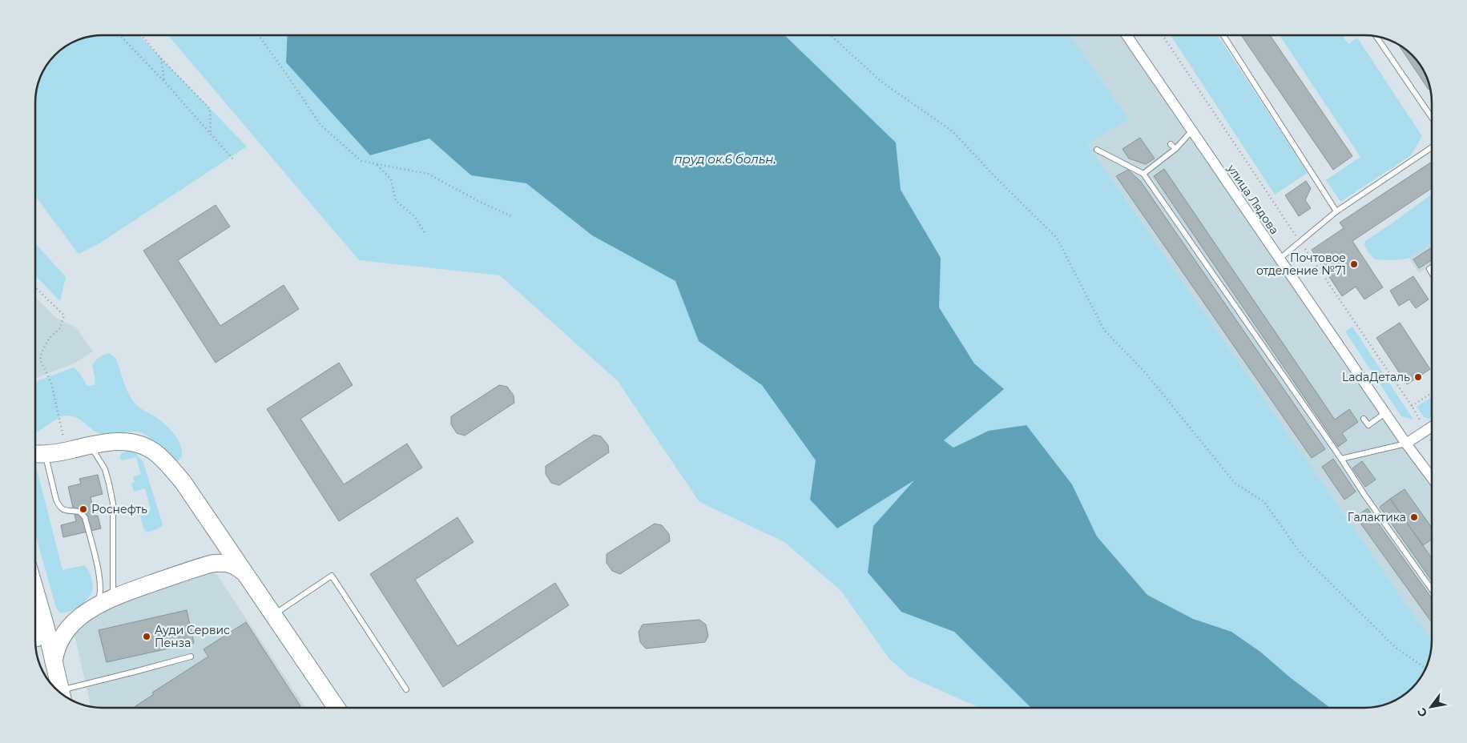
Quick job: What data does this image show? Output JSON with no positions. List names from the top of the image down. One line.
{"streets":{"street":["улица Лядова"]},"water":["пруд ок.6 больн."],"places":["Почтовое отделение №71","LadaДеталь","Роснефть","Галактика","Ауди Сервис Пенза"],"north":"bottom left"}
